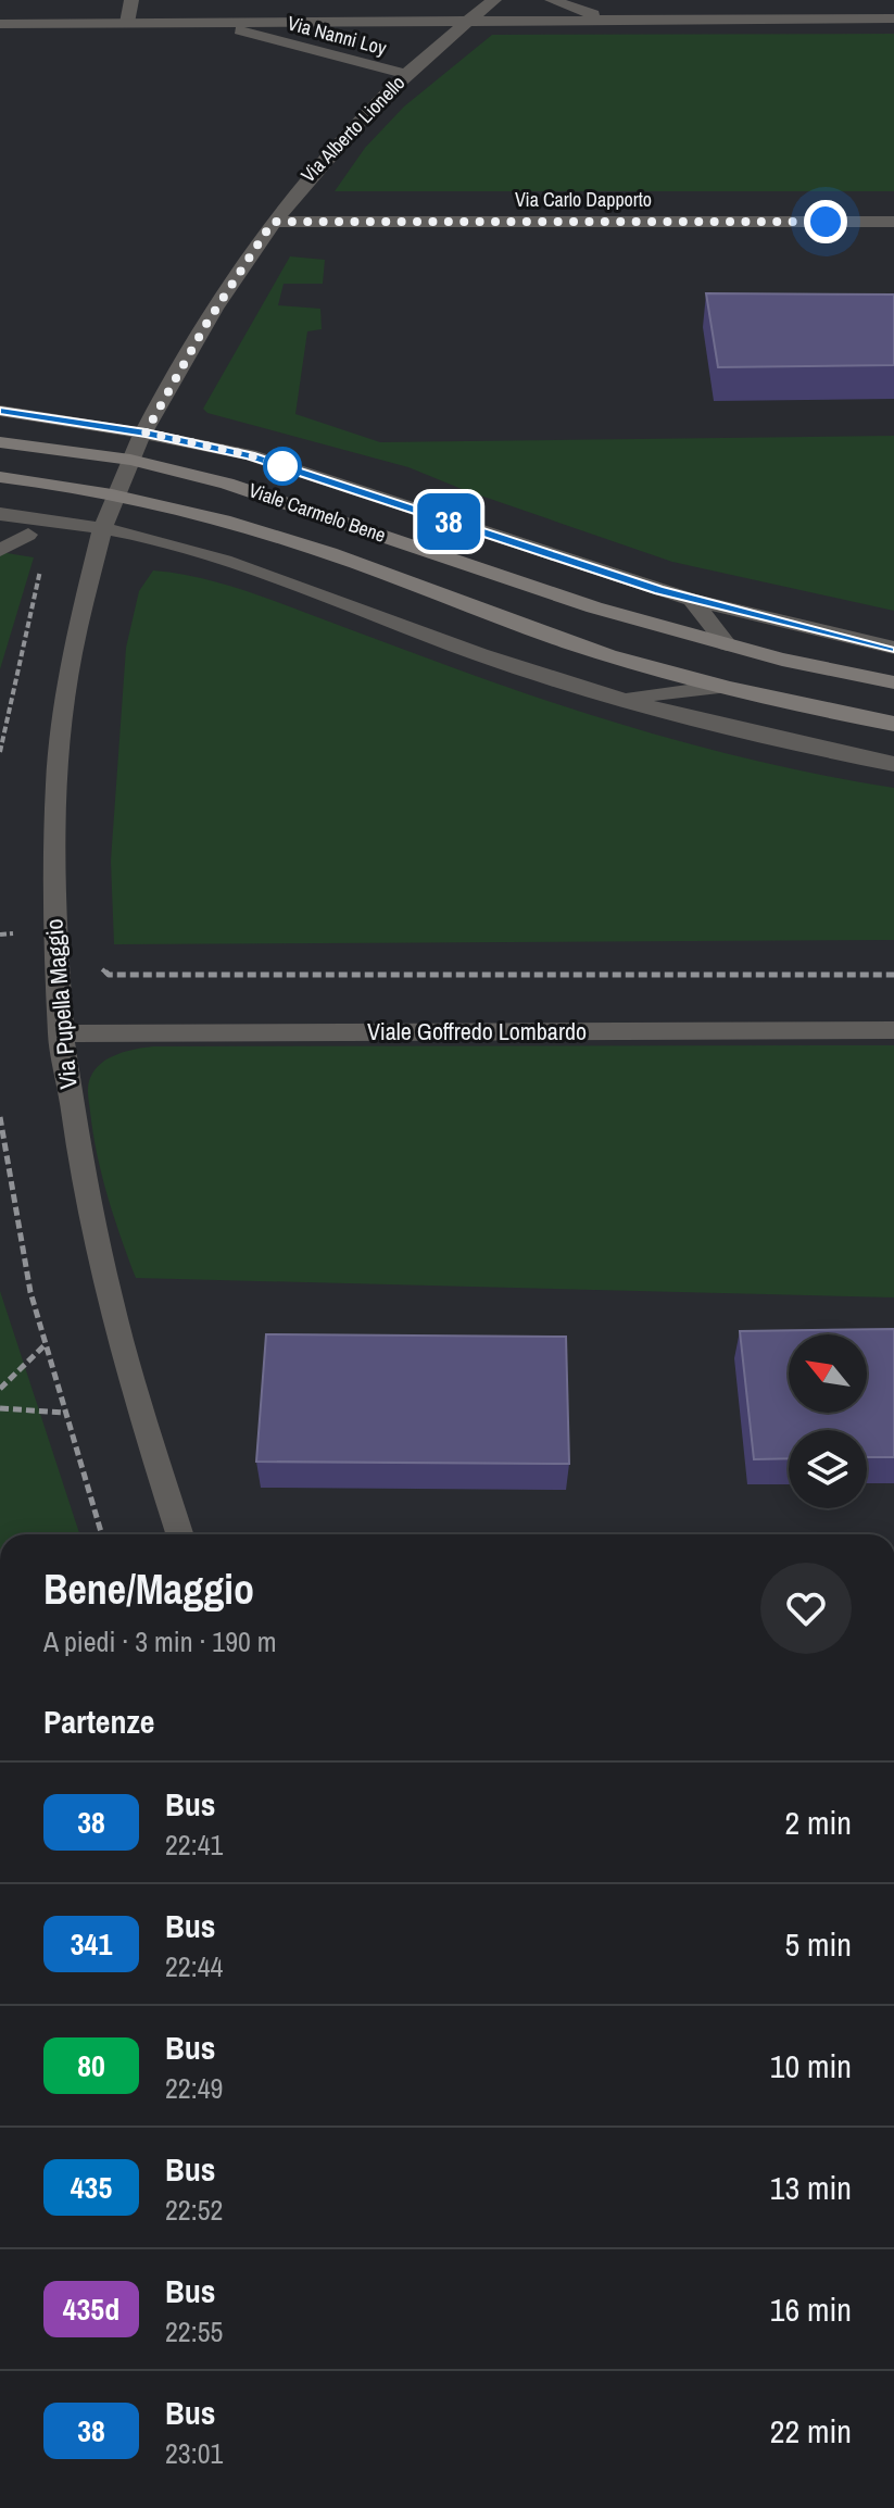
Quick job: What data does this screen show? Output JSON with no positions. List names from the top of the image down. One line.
{"streets":{"street":["Via Nanni Loy","Via Alberto Lionello","Via Carlo Dapporto","Viale Carmelo Bene","Via Pupella Maggio","Viale Goffredo Lombardo"]},"crossings":[["Via Nanni Loy","Via Alberto Lionello"],["Via Alberto Lionello","Via Carlo Dapporto"],["Via Alberto Lionello","Viale Carmelo Bene"],["Via Alberto Lionello","Via Pupella Maggio"],["Viale Carmelo Bene","Via Pupella Maggio"],["Via Pupella Maggio","Viale Goffredo Lombardo"]],"lines":["bus line 38"],"north":"top left","page":{"on_map":"38","heading":[["Bene/Maggio","A piedi · 3 min · 190 m"],"Partenze"],"list":[{"mark":"38","name":"Bus","note":"22:41","value":"2 min"},{"mark":"341","name":"Bus","note":"22:44","value":"5 min"},{"mark":"80","name":"Bus","note":"22:49","value":"10 min"},{"mark":"435","name":"Bus","note":"22:52","value":"13 min"},{"mark":"435d","name":"Bus","note":"22:55","value":"16 min"},{"mark":"38","name":"Bus","note":"23:01","value":"22 min"}]}}
